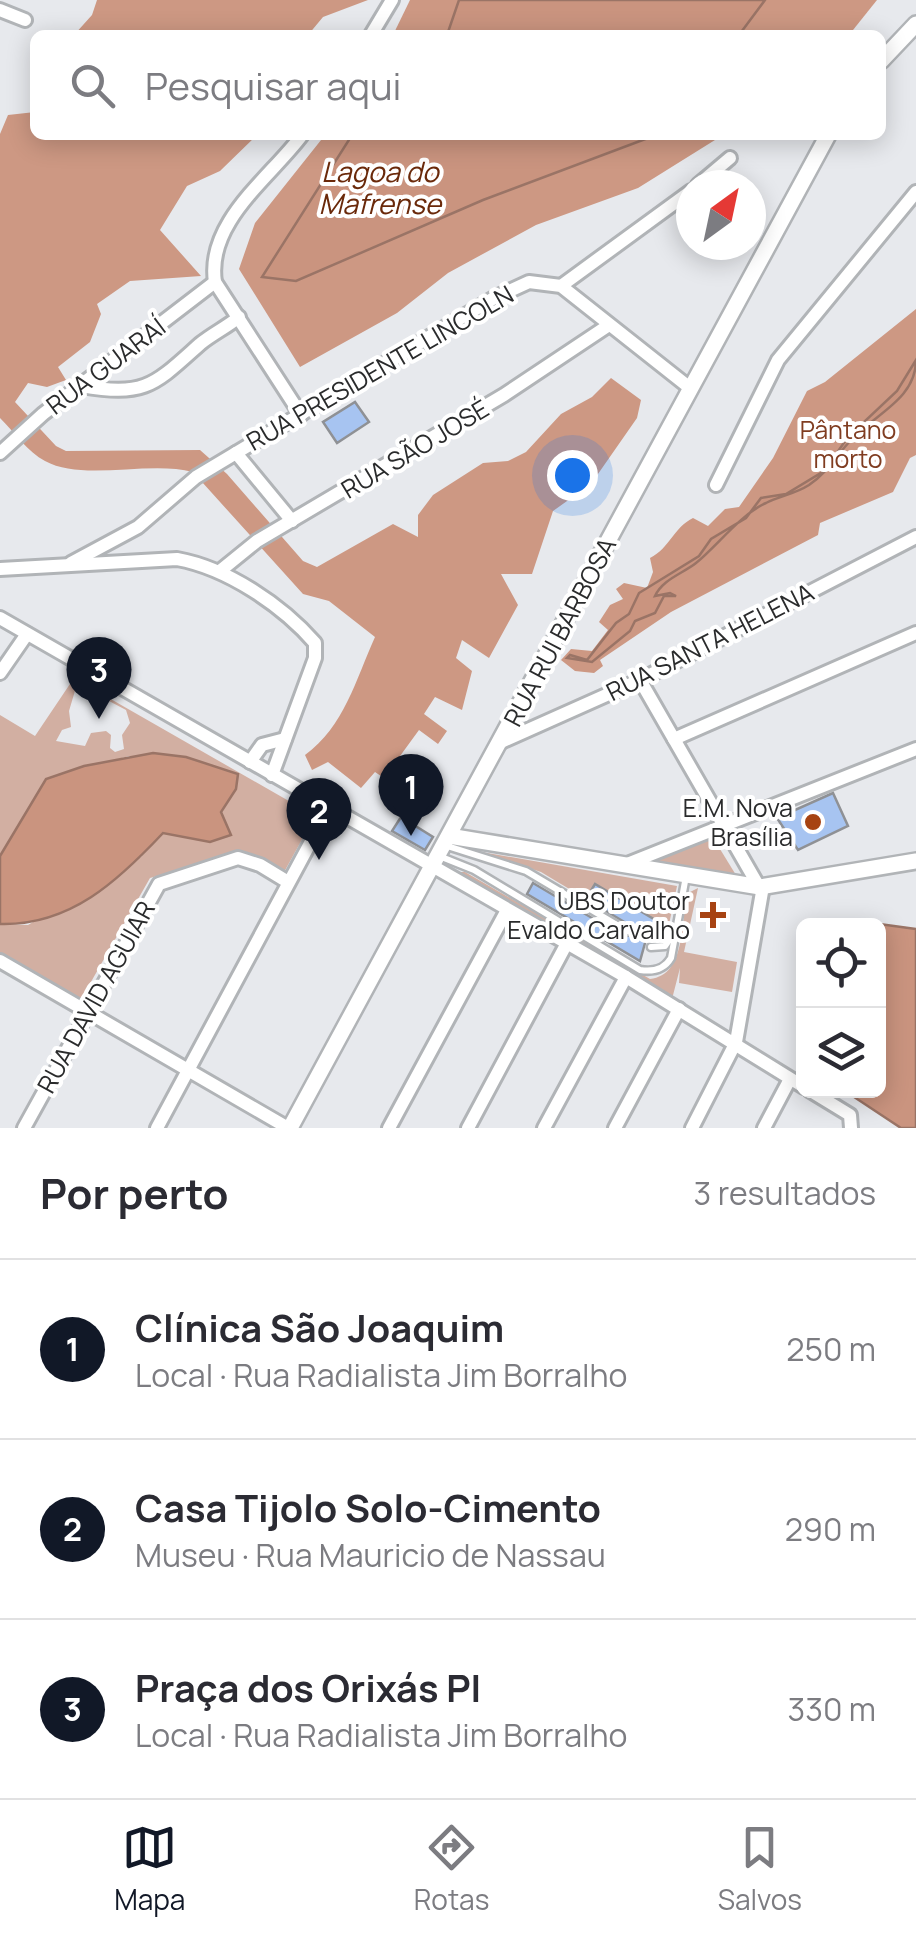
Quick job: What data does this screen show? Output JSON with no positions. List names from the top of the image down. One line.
{"streets":{"street":["RUA GUARAÍ","RUA PRESIDENTE LINCOLN","RUA SÃO JOSÉ","RUA RUI BARBOSA","RUA SANTA HELENA","RUA DAVID AGUIAR"]},"crossings":[["RUA RUI BARBOSA","RUA SANTA HELENA"]],"water":["Lagoa do Mafrense"],"parks":["Pântano morto"],"places":{"other":["E.M. Nova Brasília"],"health":["UBS Doutor Evaldo Carvalho"]},"north":"top right","page":{"search":"Pesquisar aqui","pins":["3","1","2"],"heading":["Por perto","3 resultados"],"list":[{"mark":"1","name":"Clínica São Joaquim","note":"Local · Rua Radialista Jim Borralho","value":"250 m"},{"mark":"2","name":"Casa Tijolo Solo-Cimento","note":"Museu · Rua Mauricio de Nassau","value":"290 m"},{"mark":"3","name":"Praça dos Orixás PI","note":"Local · Rua Radialista Jim Borralho","value":"330 m"}],"nav":["Mapa","Rotas","Salvos"]}}
